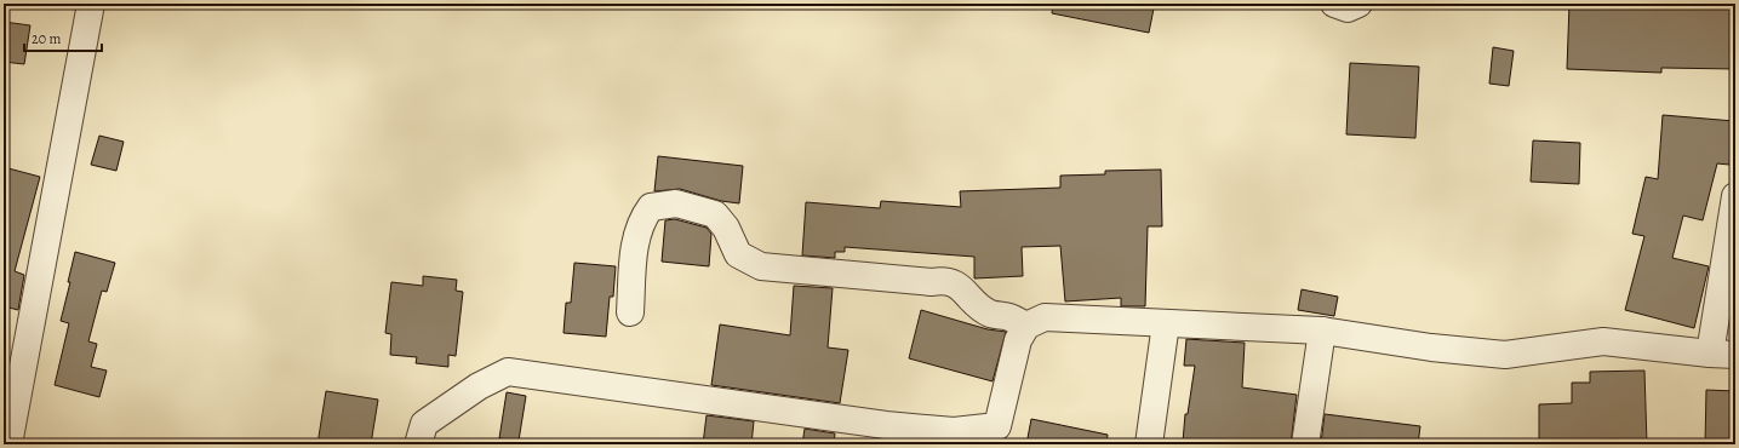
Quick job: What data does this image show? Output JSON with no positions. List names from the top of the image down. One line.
{"scale_bar":"20 m"}
